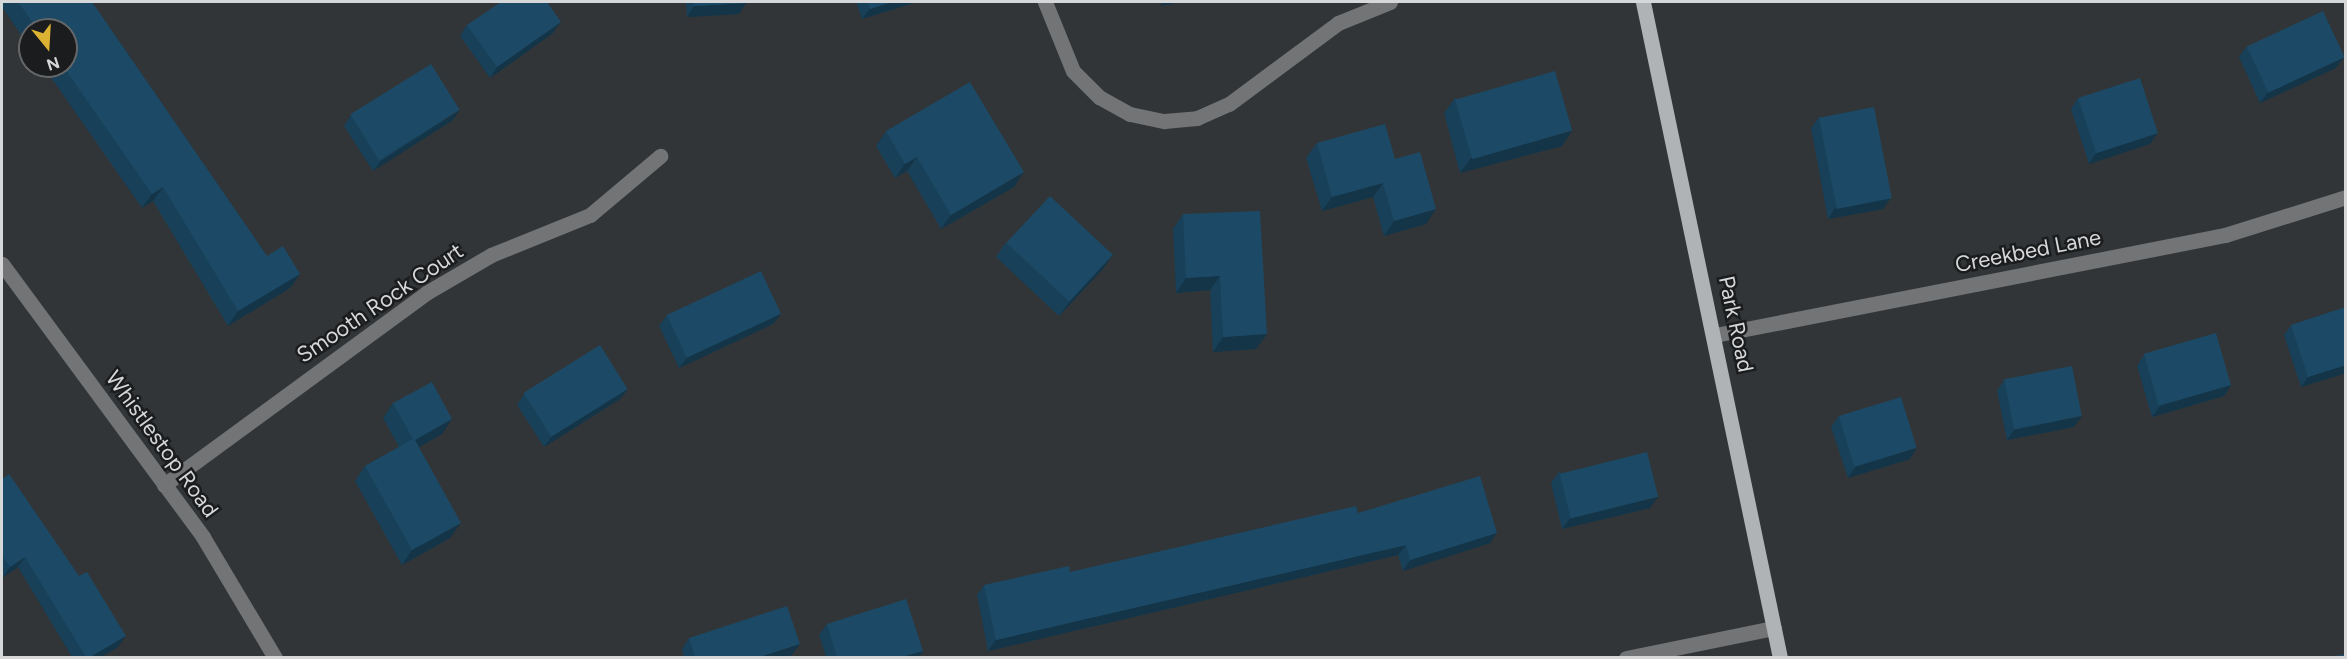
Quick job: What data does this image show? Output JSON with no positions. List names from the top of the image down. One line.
{"streets":{"main road":["Park Road"],"street":["Creekbed Lane","Smooth Rock Court","Whistlestop Road"]},"crossings":[["Creekbed Lane","Park Road"],["Smooth Rock Court","Whistlestop Road"]],"north":"bottom"}
